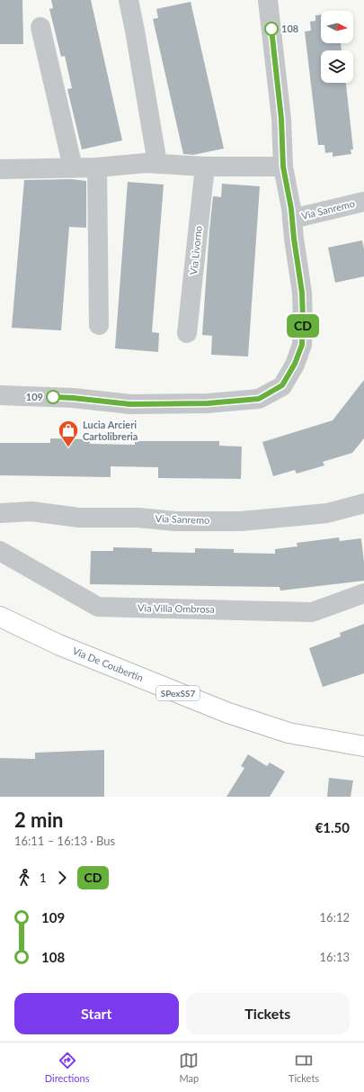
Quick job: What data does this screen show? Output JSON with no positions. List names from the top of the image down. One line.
{"streets":{"main road":["Via De Coubertin","SPexSS7"],"street":["Via Sanremo","Via Livorno","Via Villa Ombrosa"]},"places":{"other":["108","109"],"shop":["Lucia Arcieri Cartolibreria"]},"lines":["bus line CD"],"north":"right","page":{"on_map":"CD","heading":["2 min","16:11 – 16:13 · Bus","€1.50"],"legs":["1","CD"],"list":[{"name":"109","value":"16:12"},{"name":"108","value":"16:13"}],"buttons":["Start","Tickets"],"tabs":["Directions","Map","Tickets"]}}
